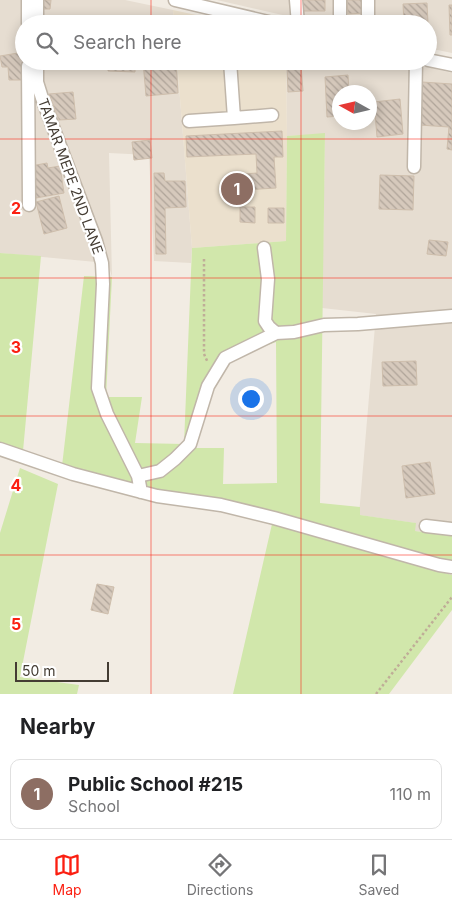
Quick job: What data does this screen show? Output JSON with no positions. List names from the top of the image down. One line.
{"streets":{"street":["TAMAR MEPE 2ND LANE"]},"scale_bar":"50 m","north":"left","page":{"search":"Search here","pins":"1","scale":"50 m","heading":"Nearby","list":[{"mark":"1","name":"Public School #215","note":"School","value":"110 m"}],"nav":["Map","Directions","Saved"]},"grid":{"rows":["2","3","4","5"]}}
